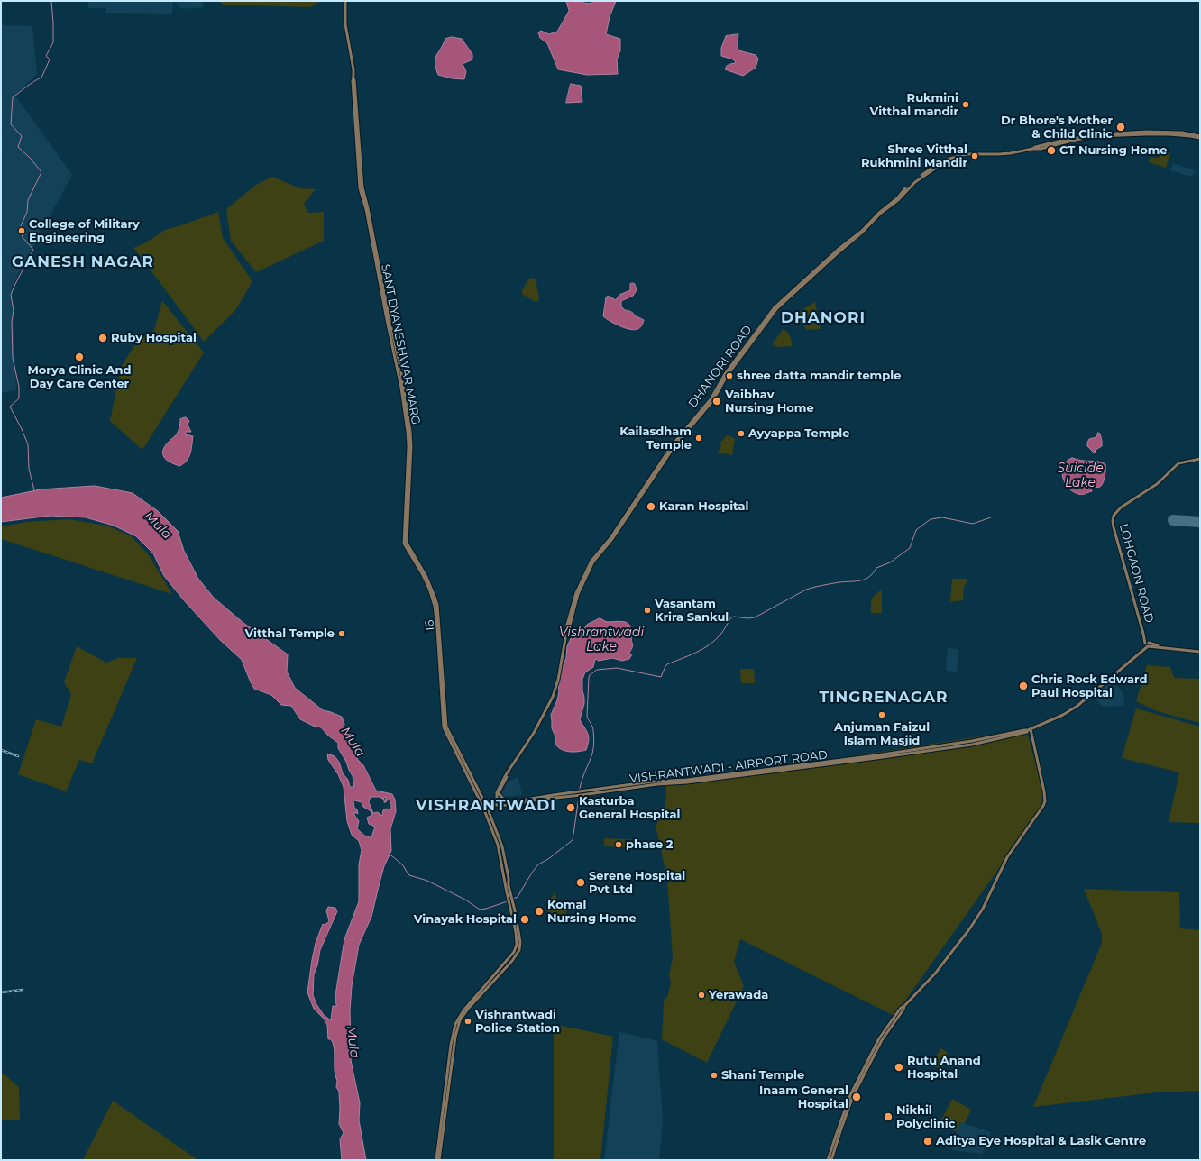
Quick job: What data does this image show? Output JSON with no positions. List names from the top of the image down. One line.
{"streets":{"main road":["SANT DYANESHWAR MARG","DHANORI ROAD","LOHGAON ROAD","16","VISHRANTWADI - AIRPORT ROAD"]},"crossings":[["SANT DYANESHWAR MARG","16"],["DHANORI ROAD","VISHRANTWADI - AIRPORT ROAD"],["LOHGAON ROAD","VISHRANTWADI - AIRPORT ROAD"]],"districts":["GANESH NAGAR","DHANORI","TINGRENAGAR","VISHRANTWADI"],"water":["Suicide Lake","Mula","Vishrantwadi Lake"],"places":["Rukmini Vitthal mandir","Dr Bhore's Mother & Child Clinic","CT Nursing Home","Shree Vitthal Rukhmini Mandir","College of Military Engineering","Ruby Hospital","Morya Clinic And Day Care Center","shree datta mandir temple","Vaibhav Nursing Home","Ayyappa Temple","Kailasdham Temple","Karan Hospital","Vasantam Krira Sankul","Vitthal Temple","Chris Rock Edward Paul Hospital","Anjuman Faizul Islam Masjid","Kasturba General Hospital","phase 2","Serene Hospital Pvt Ltd","Komal Nursing Home","Vinayak Hospital","Yerawada","Vishrantwadi Police Station","Rutu Anand Hospital","Shani Temple","Inaam General Hospital","Nikhil Polyclinic","Aditya Eye Hospital & Lasik Centre"]}
